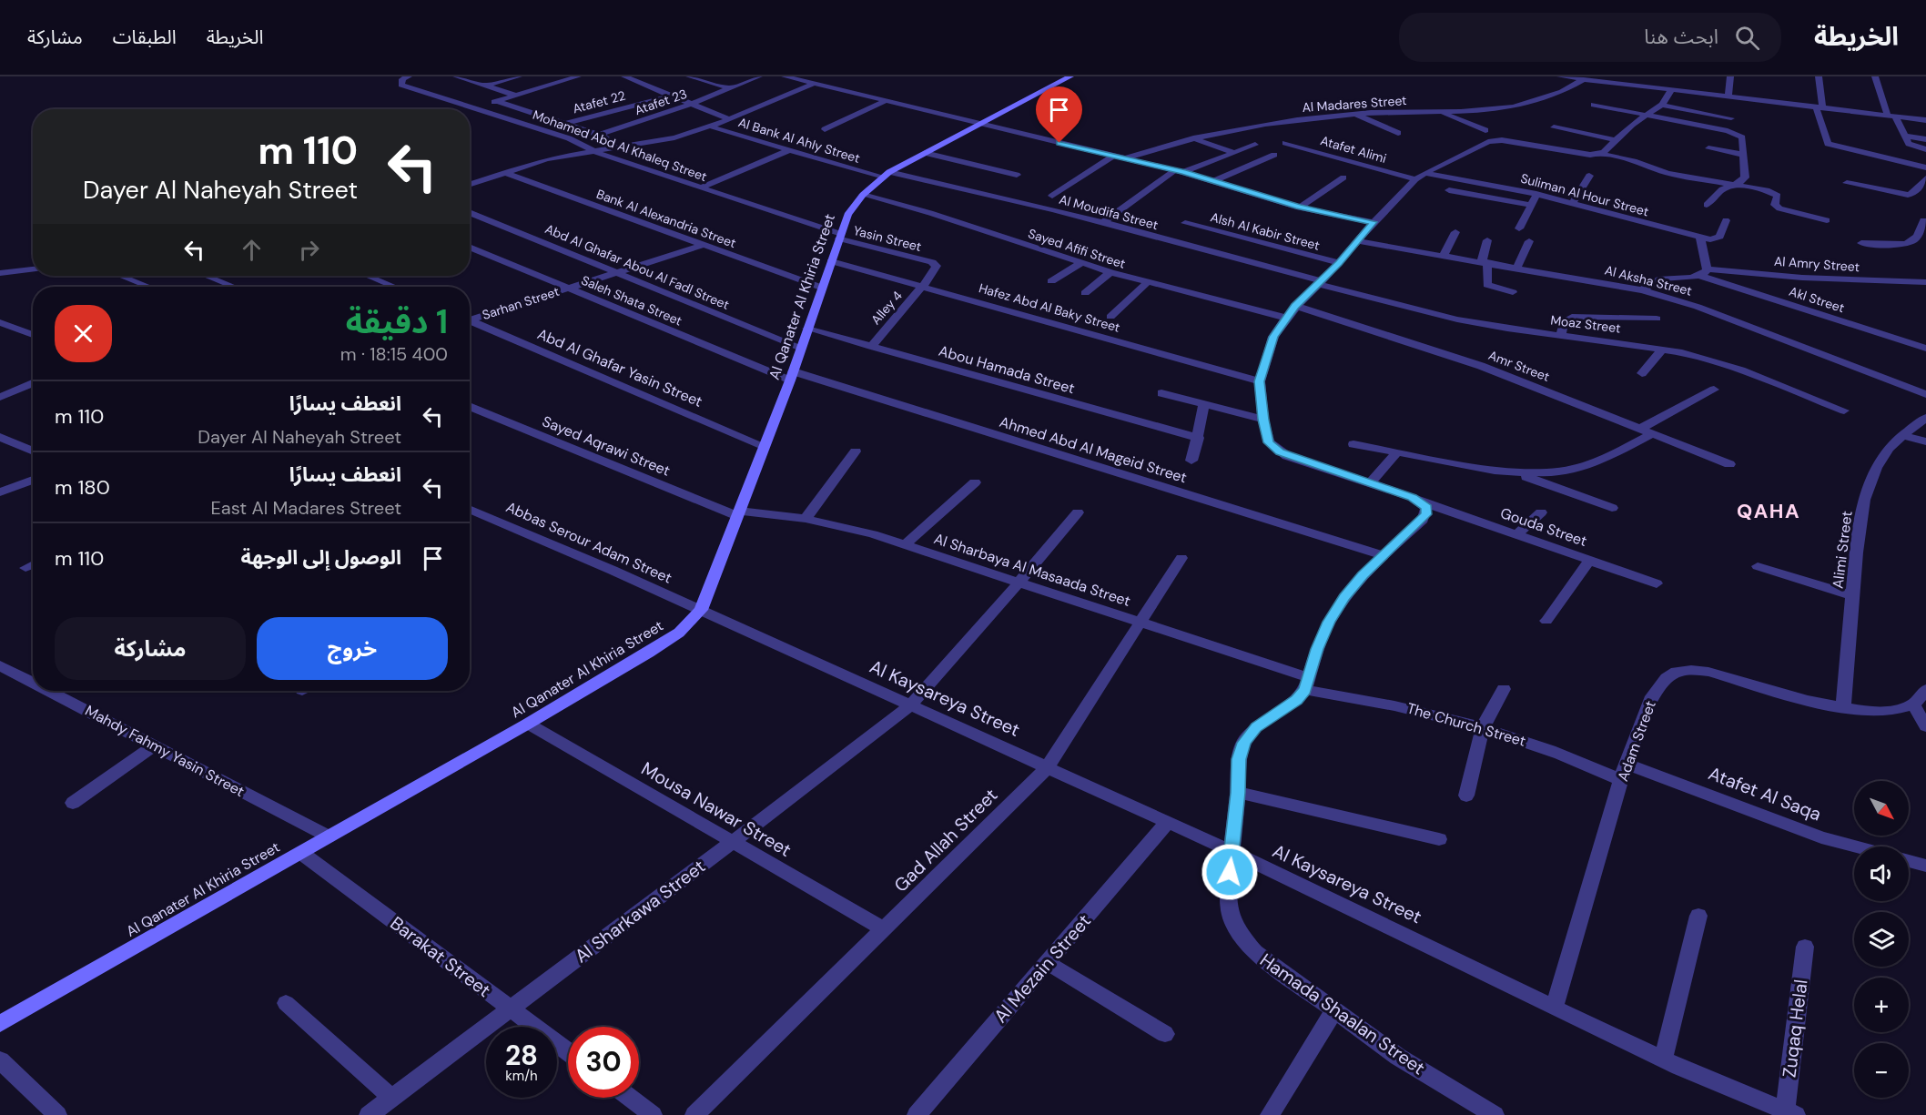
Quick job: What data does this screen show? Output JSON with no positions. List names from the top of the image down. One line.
{"streets":{"main road":["Al Qanater Al Khiria Street"],"street":["Atafet 22","Atafet 23","Al Madares Street","Al Bank Al Ahly Street","Mohamed Abd Al Khaleq Street","Atafet Alimi","Suliman Al Hour Street","Al Moudifa Street","Bank Al Alexandria Street","Alsh Al Kabir Street","Yasin Street","Sayed Afifi Street","Al Amry Street","Abd Al Ghafar Abou Al Fadl Street","Al Aksha Street","Akl Street","Saleh Shata Street","Sarhan Street","Alley 4","Hafez Abd Al Baky Street","Moaz Street","Amr Street","Abd Al Ghafar Yasin Street","Abou Hamada Street","Sayed Aqrawi Street","Ahmed Abd Al Mageid Street","Gouda Street","Abbas Serour Adam Street","Alimi Street","Al Sharbaya Al Masaada Street","Al Kaysareya Street","The Church Street","Adam Street","Mahdy Fahmy Yasin Street","Atafet Al Saqa","Mousa Nawar Street","Gad Allah Street","Al Sharkawa Street","Barakat Street","Al Mezain Street","Hamada Shaalan Street","Zuqaq Helal"]},"crossings":[["Al Bank Al Ahly Street","Al Moudifa Street"],["Al Bank Al Ahly Street","Al Qanater Al Khiria Street"],["Mohamed Abd Al Khaleq Street","Yasin Street"],["Mohamed Abd Al Khaleq Street","Al Qanater Al Khiria Street"],["Atafet Alimi","Suliman Al Hour Street"],["Al Moudifa Street","Al Qanater Al Khiria Street"],["Al Moudifa Street","Moaz Street"],["Bank Al Alexandria Street","Al Qanater Al Khiria Street"],["Bank Al Alexandria Street","Sarhan Street"],["Yasin Street","Al Qanater Al Khiria Street"],["Yasin Street","Alley 4"],["Yasin Street","Hafez Abd Al Baky Street"],["Sayed Afifi Street","Al Qanater Al Khiria Street"],["Al Amry Street","Akl Street"],["Abd Al Ghafar Abou Al Fadl Street","Al Qanater Al Khiria Street"],["Abd Al Ghafar Abou Al Fadl Street","Sarhan Street"],["Al Qanater Al Khiria Street","Saleh Shata Street"],["Al Qanater Al Khiria Street","Hafez Abd Al Baky Street"],["Al Qanater Al Khiria Street","Abd Al Ghafar Yasin Street"],["Al Qanater Al Khiria Street","Abou Hamada Street"],["Al Qanater Al Khiria Street","Sayed Aqrawi Street"],["Al Qanater Al Khiria Street","Ahmed Abd Al Mageid Street"],["Al Qanater Al Khiria Street","Abbas Serour Adam Street"],["Al Qanater Al Khiria Street","Al Sharbaya Al Masaada Street"],["Al Qanater Al Khiria Street","Al Kaysareya Street"],["Al Qanater Al Khiria Street","Mahdy Fahmy Yasin Street"],["Al Qanater Al Khiria Street","Mousa Nawar Street"],["Al Qanater Al Khiria Street","Barakat Street"],["Saleh Shata Street","Sarhan Street"],["Saleh Shata Street","Ahmed Abd Al Mageid Street"],["Alley 4","Hafez Abd Al Baky Street"],["Alley 4","Abou Hamada Street"],["Hafez Abd Al Baky Street","Gouda Street"],["Sayed Aqrawi Street","Al Sharbaya Al Masaada Street"],["Abbas Serour Adam Street","Al Kaysareya Street"],["Alimi Street","Adam Street"],["Al Sharbaya Al Masaada Street","The Church Street"],["Al Sharbaya Al Masaada Street","Gad Allah Street"],["Al Sharbaya Al Masaada Street","Al Sharkawa Street"],["Al Sharbaya Al Masaada Street","Hamada Shaalan Street"],["Al Kaysareya Street","Adam Street"],["Al Kaysareya Street","Gad Allah Street"],["Al Kaysareya Street","Al Sharkawa Street"],["Al Kaysareya Street","Al Mezain Street"],["Al Kaysareya Street","Hamada Shaalan Street"],["Al Kaysareya Street","Zuqaq Helal"],["The Church Street","Adam Street"],["The Church Street","Hamada Shaalan Street"],["Adam Street","Atafet Al Saqa"],["Mousa Nawar Street","Gad Allah Street"],["Mousa Nawar Street","Al Sharkawa Street"],["Al Sharkawa Street","Barakat Street"]],"districts":["QAHA"],"north":"bottom right","page":{"header":"الخريطة","search":"ابحث هنا","nav":["الخريطة","الطبقات","مشاركة"],"turn":["110 m","Dayer Al Naheyah Street"],"heading":["1 دقيقة","400 m · 18:15"],"list":[{"name":"انعطف يسارًا","note":"Dayer Al Naheyah Street","value":"110 m"},{"name":"انعطف يسارًا","note":"East Al Madares Street","value":"180 m"},{"name":"الوصول إلى الوجهة","value":"110 m"}],"buttons":["خروج","مشاركة"],"map_buttons":["+","−"],"speed":"28 km/h","limit":"30"}}
